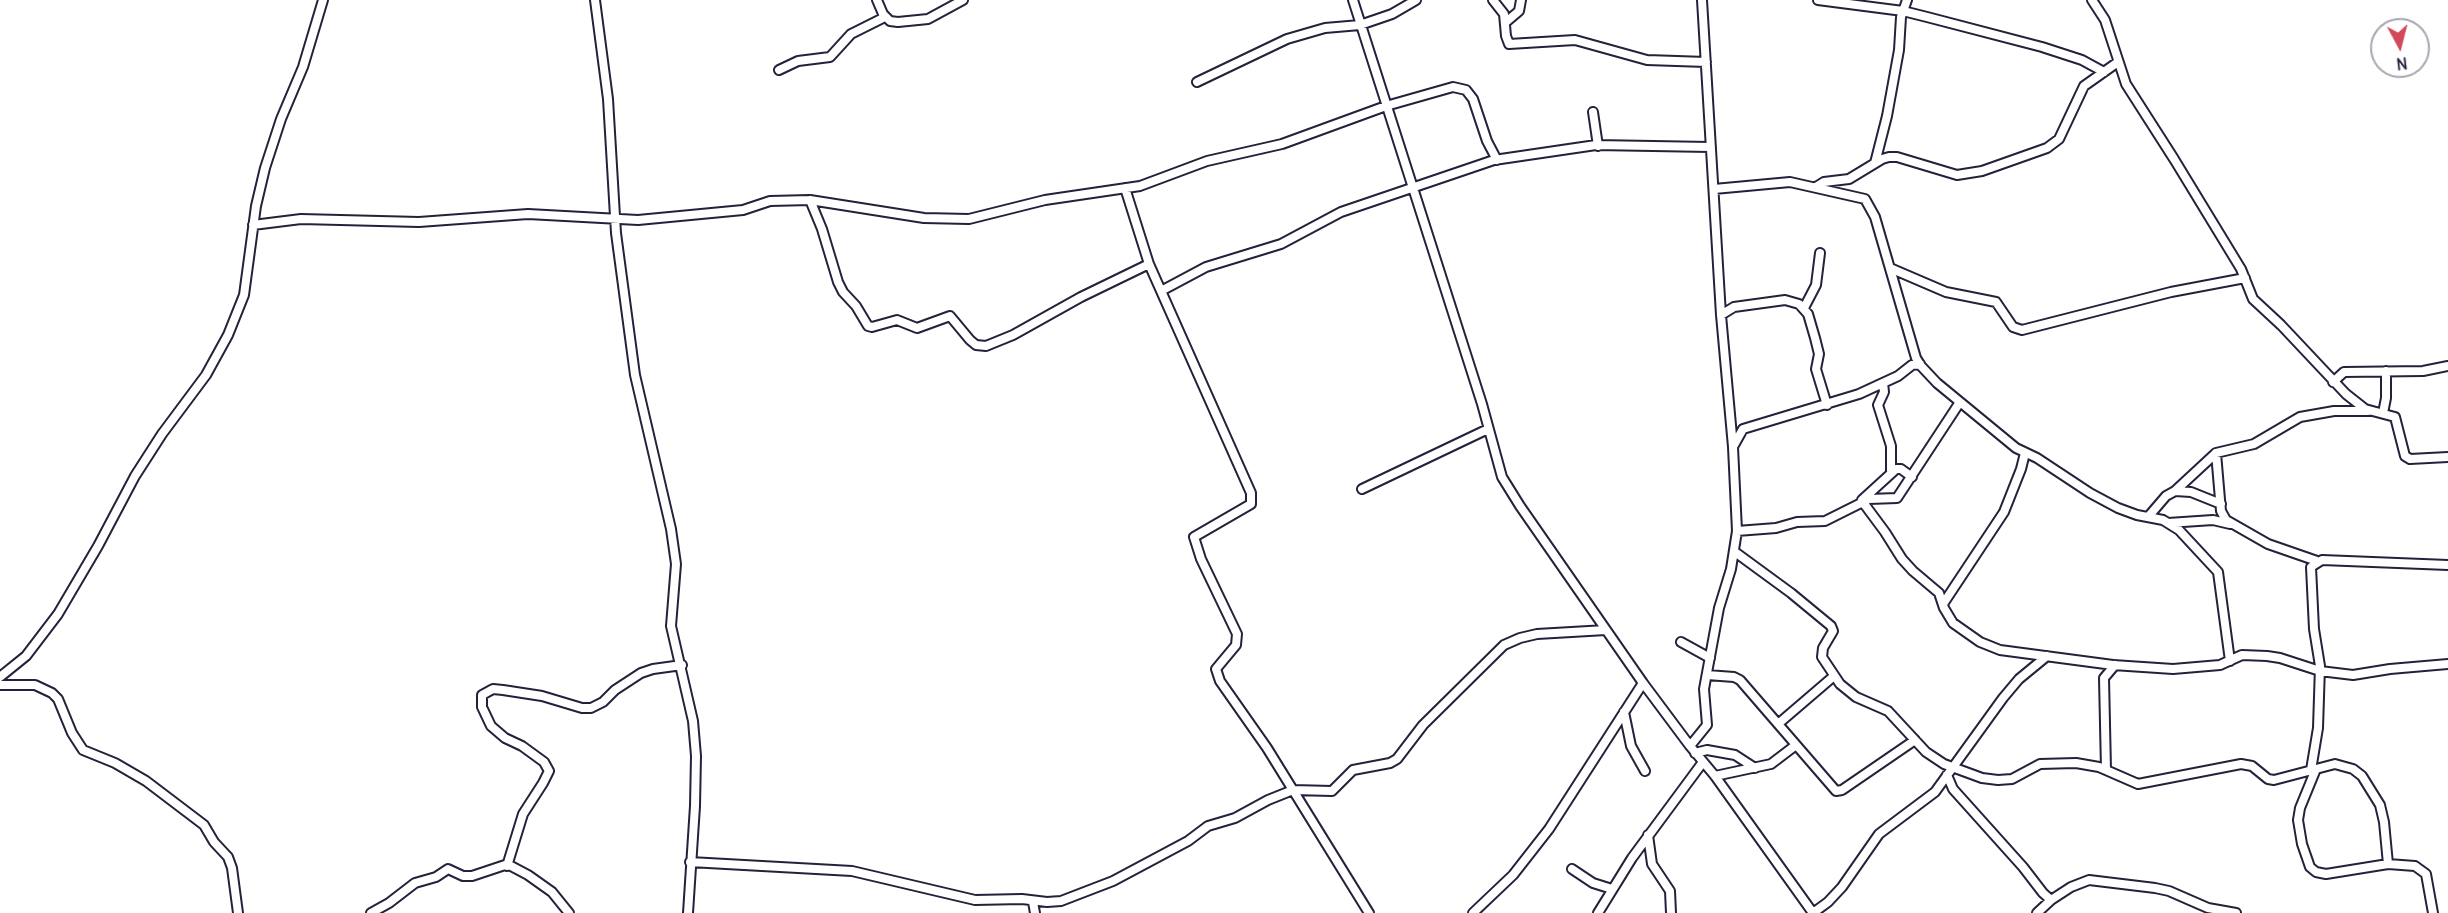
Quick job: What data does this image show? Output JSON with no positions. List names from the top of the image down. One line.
{"north":"bottom"}
